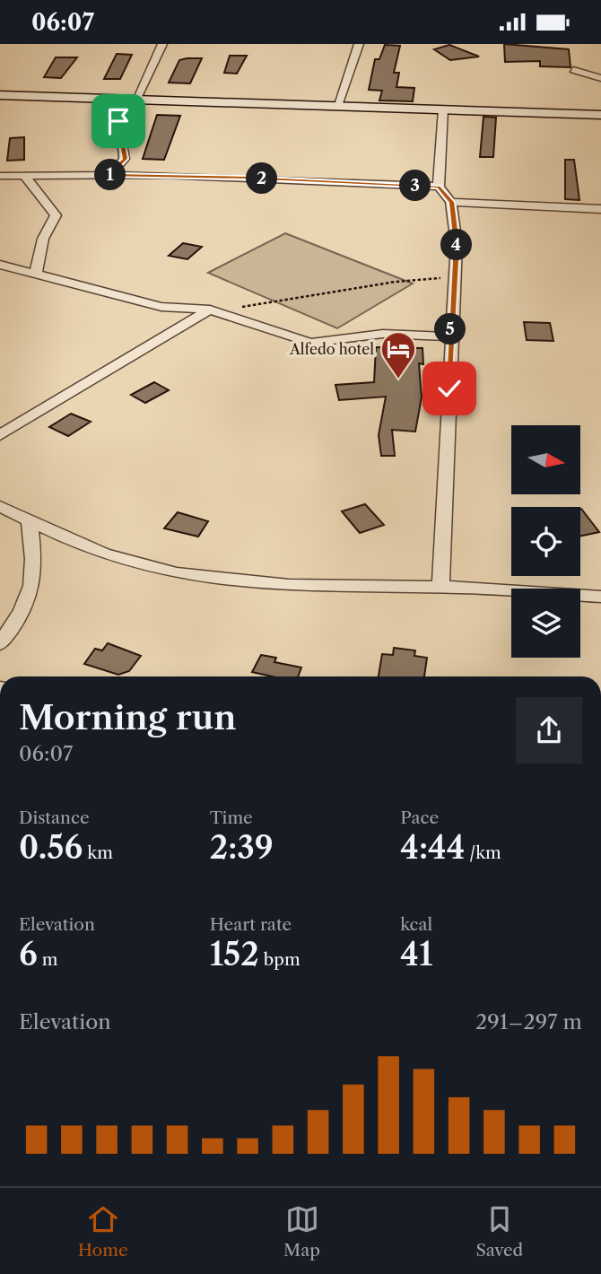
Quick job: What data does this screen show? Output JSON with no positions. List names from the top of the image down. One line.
{"places":{"hotel":["Alfedo hotel"]},"north":"right","page":{"status":"06:07","pins":["1","2","3","4","5"],"heading":["Morning run","06:07"],"stats":[["Distance","0.56 km"],["Time","2:39"],["Pace","4:44 /km"],["Elevation","6 m"],["Heart rate","152 bpm"],["kcal","41"]],"chart":["Elevation","291–297 m"],"tabs":["Home","Map","Saved"]}}
